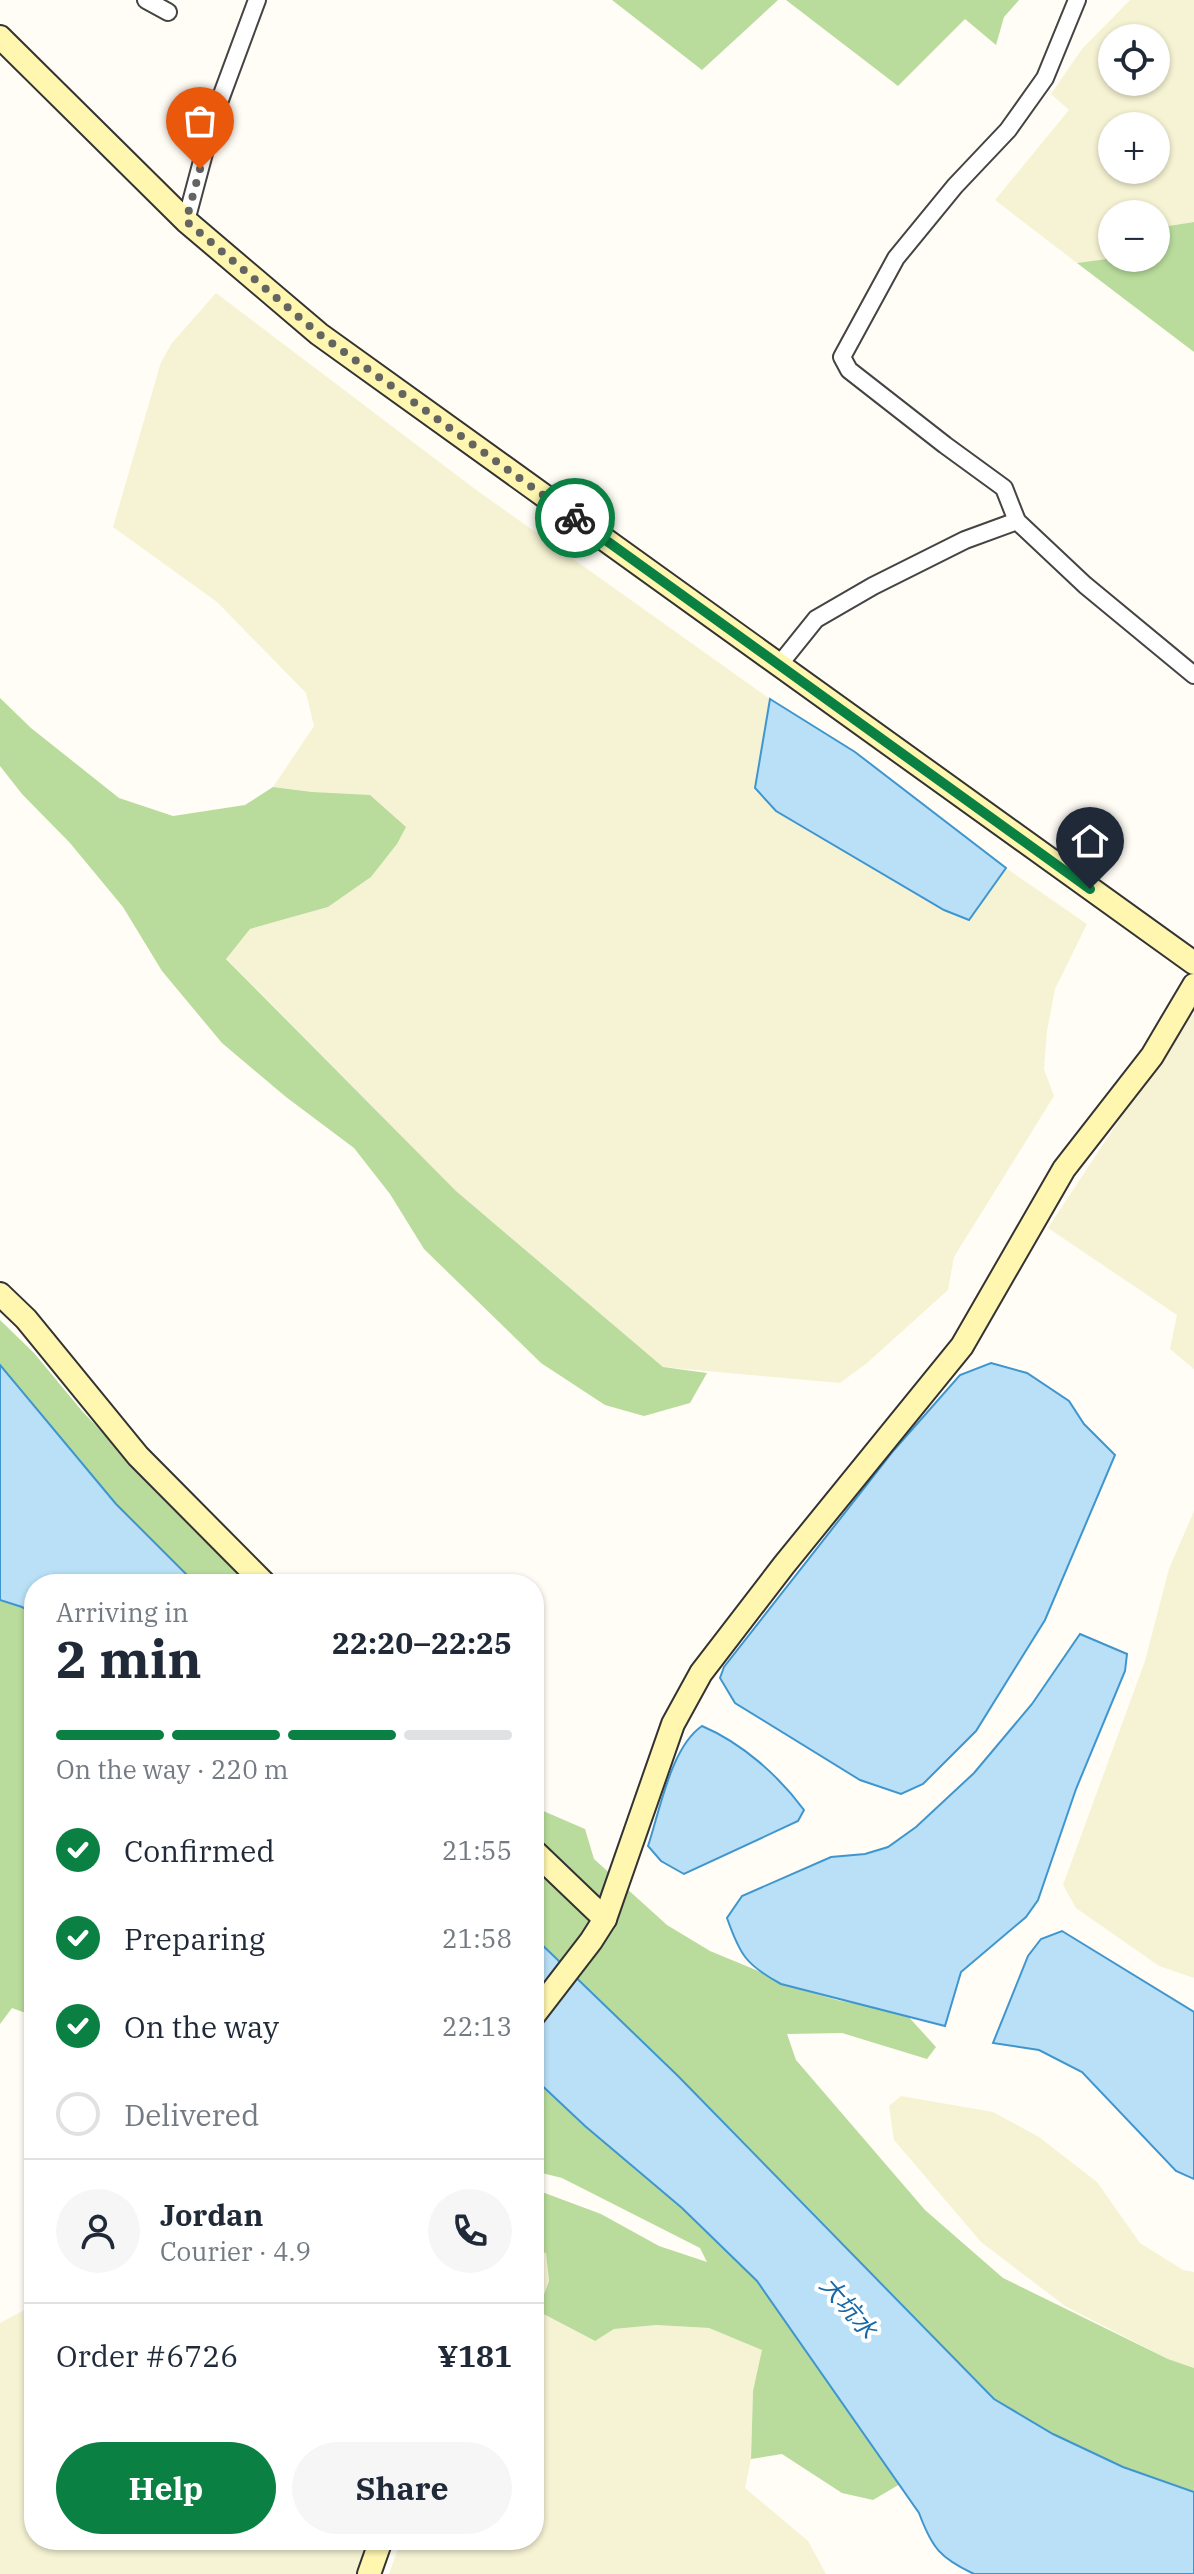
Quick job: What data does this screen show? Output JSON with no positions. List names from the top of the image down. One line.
{"water":["大坑水"],"page":{"map_buttons":["+","−"],"heading":["2 min","Arriving in","22:20–22:25"],"panel":["Jordan","Courier · 4.9","Order #6726","¥181"],"bar":"On the way · 220 m","list":[["Confirmed","21:55"],["Preparing","21:58"],["On the way","22:13"],"Delivered"],"buttons":["Help","Share"]}}
